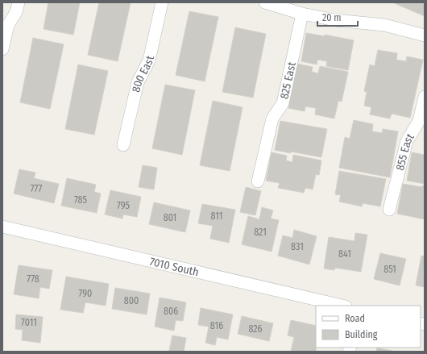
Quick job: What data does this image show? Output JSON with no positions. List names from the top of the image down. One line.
{"streets":{"street":["800 East","825 East","855 East","7010 South"]},"house_numbers":["777","785","795","811","801","821","831","841","851","778","790","800","806","7011","816","826"],"legend":["Road","Building"],"scale_bar":"20 m"}
